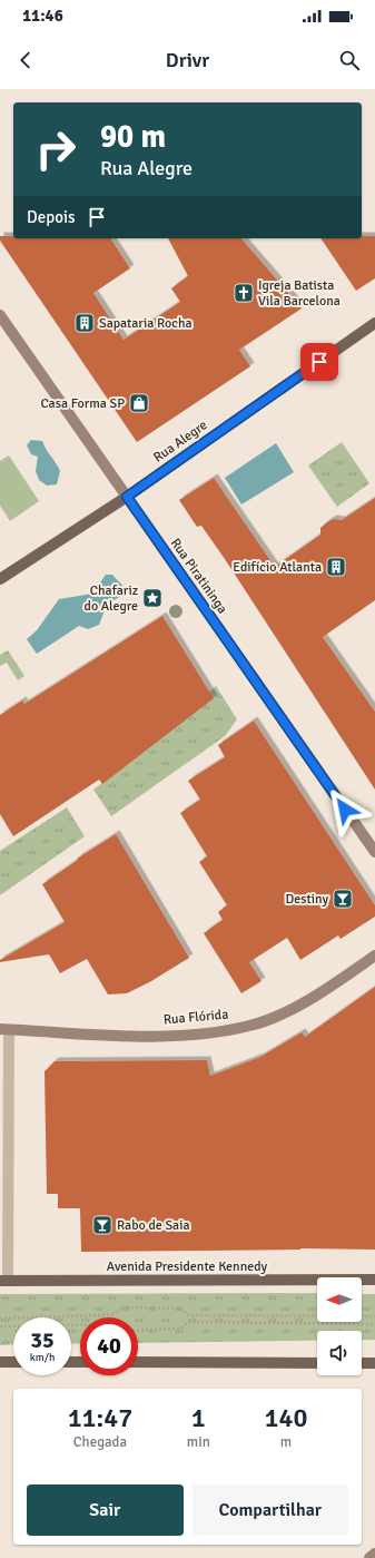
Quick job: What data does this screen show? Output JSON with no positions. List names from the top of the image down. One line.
{"streets":{"main road":["Rua Alegre","Avenida Presidente Kennedy"],"street":["Rua Piratininga","Rua Flórida"]},"crossings":[["Rua Alegre","Rua Piratininga"]],"places":{"church":["Igreja Batista Vila Barcelona"],"building":["Sapataria Rocha","Edifício Atlanta"],"shop":["Casa Forma SP"],"place":["Chafariz do Alegre"],"bar":["Destiny","Rabo de Saia"]},"north":"left","page":{"status":"11:46","header":"Drivr","turn":["90 m","Rua Alegre"],"then":"Depois","speed":"35 km/h","limit":"40","eta":["11:47","Chegada","1","min","140","m"],"buttons":["Sair","Compartilhar"]}}
